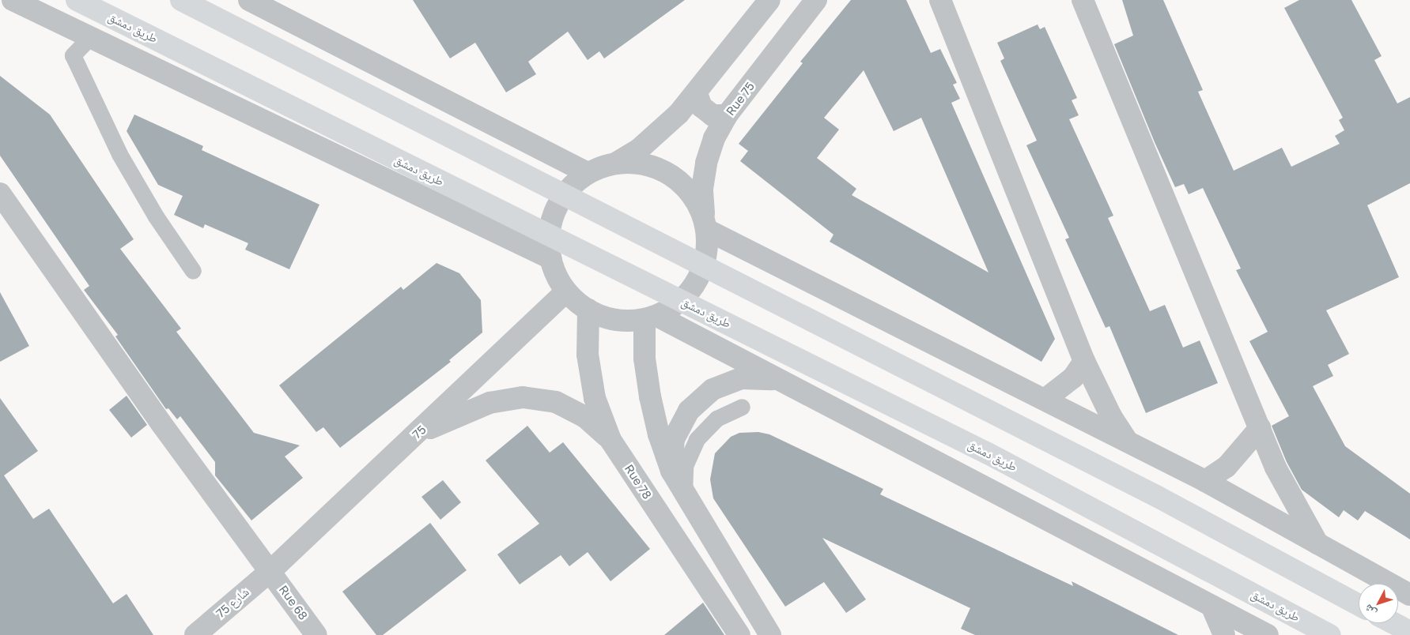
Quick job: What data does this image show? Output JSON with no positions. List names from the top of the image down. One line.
{"streets":{"highway":["طريق دمشق"],"street":["Rue 75","75","Rue 78","شارع 75","Rue 68"]},"crossings":[["75","شارع 75"],["75","Rue 68"],["شارع 75","Rue 68"]],"north":"bottom left"}
